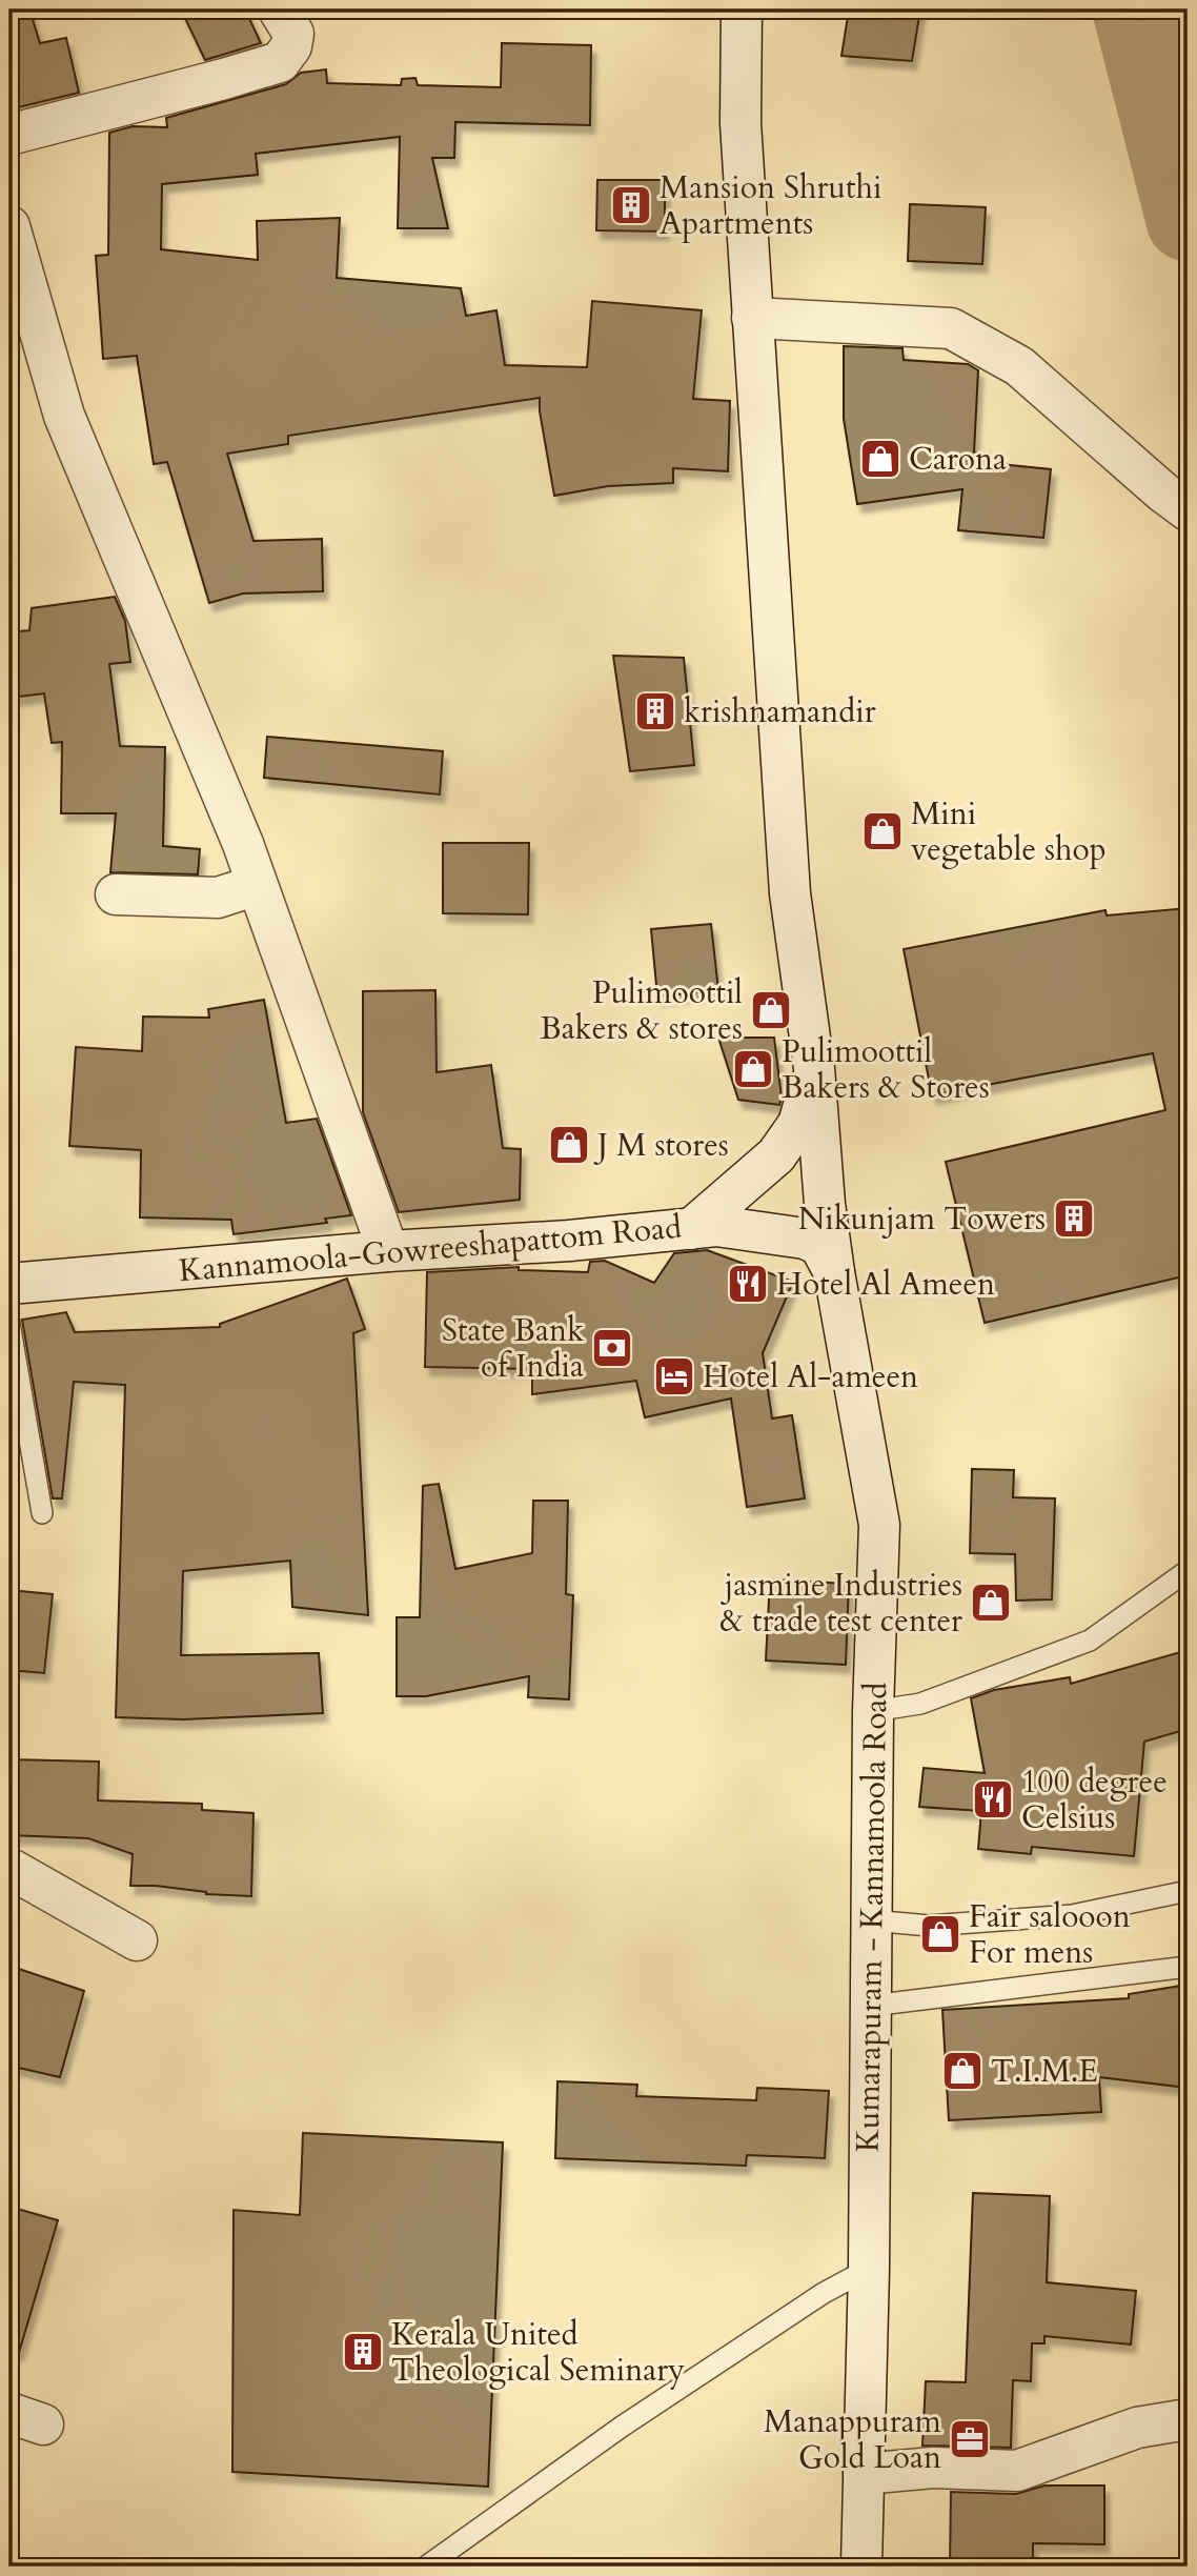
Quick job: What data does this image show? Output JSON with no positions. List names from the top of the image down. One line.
{"streets":{"main road":["Kannamoola-Gowreeshapattom Road","Kumarapuram - Kannamoola Road"]},"crossings":[["Kannamoola-Gowreeshapattom Road","Kumarapuram - Kannamoola Road"]],"places":{"building":["Mansion Shruthi Apartments","krishnamandir","Nikunjam Towers","Kerala United Theological Seminary"],"shop":["Carona","Mini vegetable shop","Pulimoottil Bakers & stores","Pulimoottil Bakers & Stores","J M stores","jasmine Industries & trade test center","Fair salooon For mens","T.I.M.E"],"restaurant":["Hotel Al Ameen","100 degree Celsius"],"bank":["State Bank of India"],"hotel":["Hotel Al-ameen"],"office":["Manappuram Gold Loan"]}}
